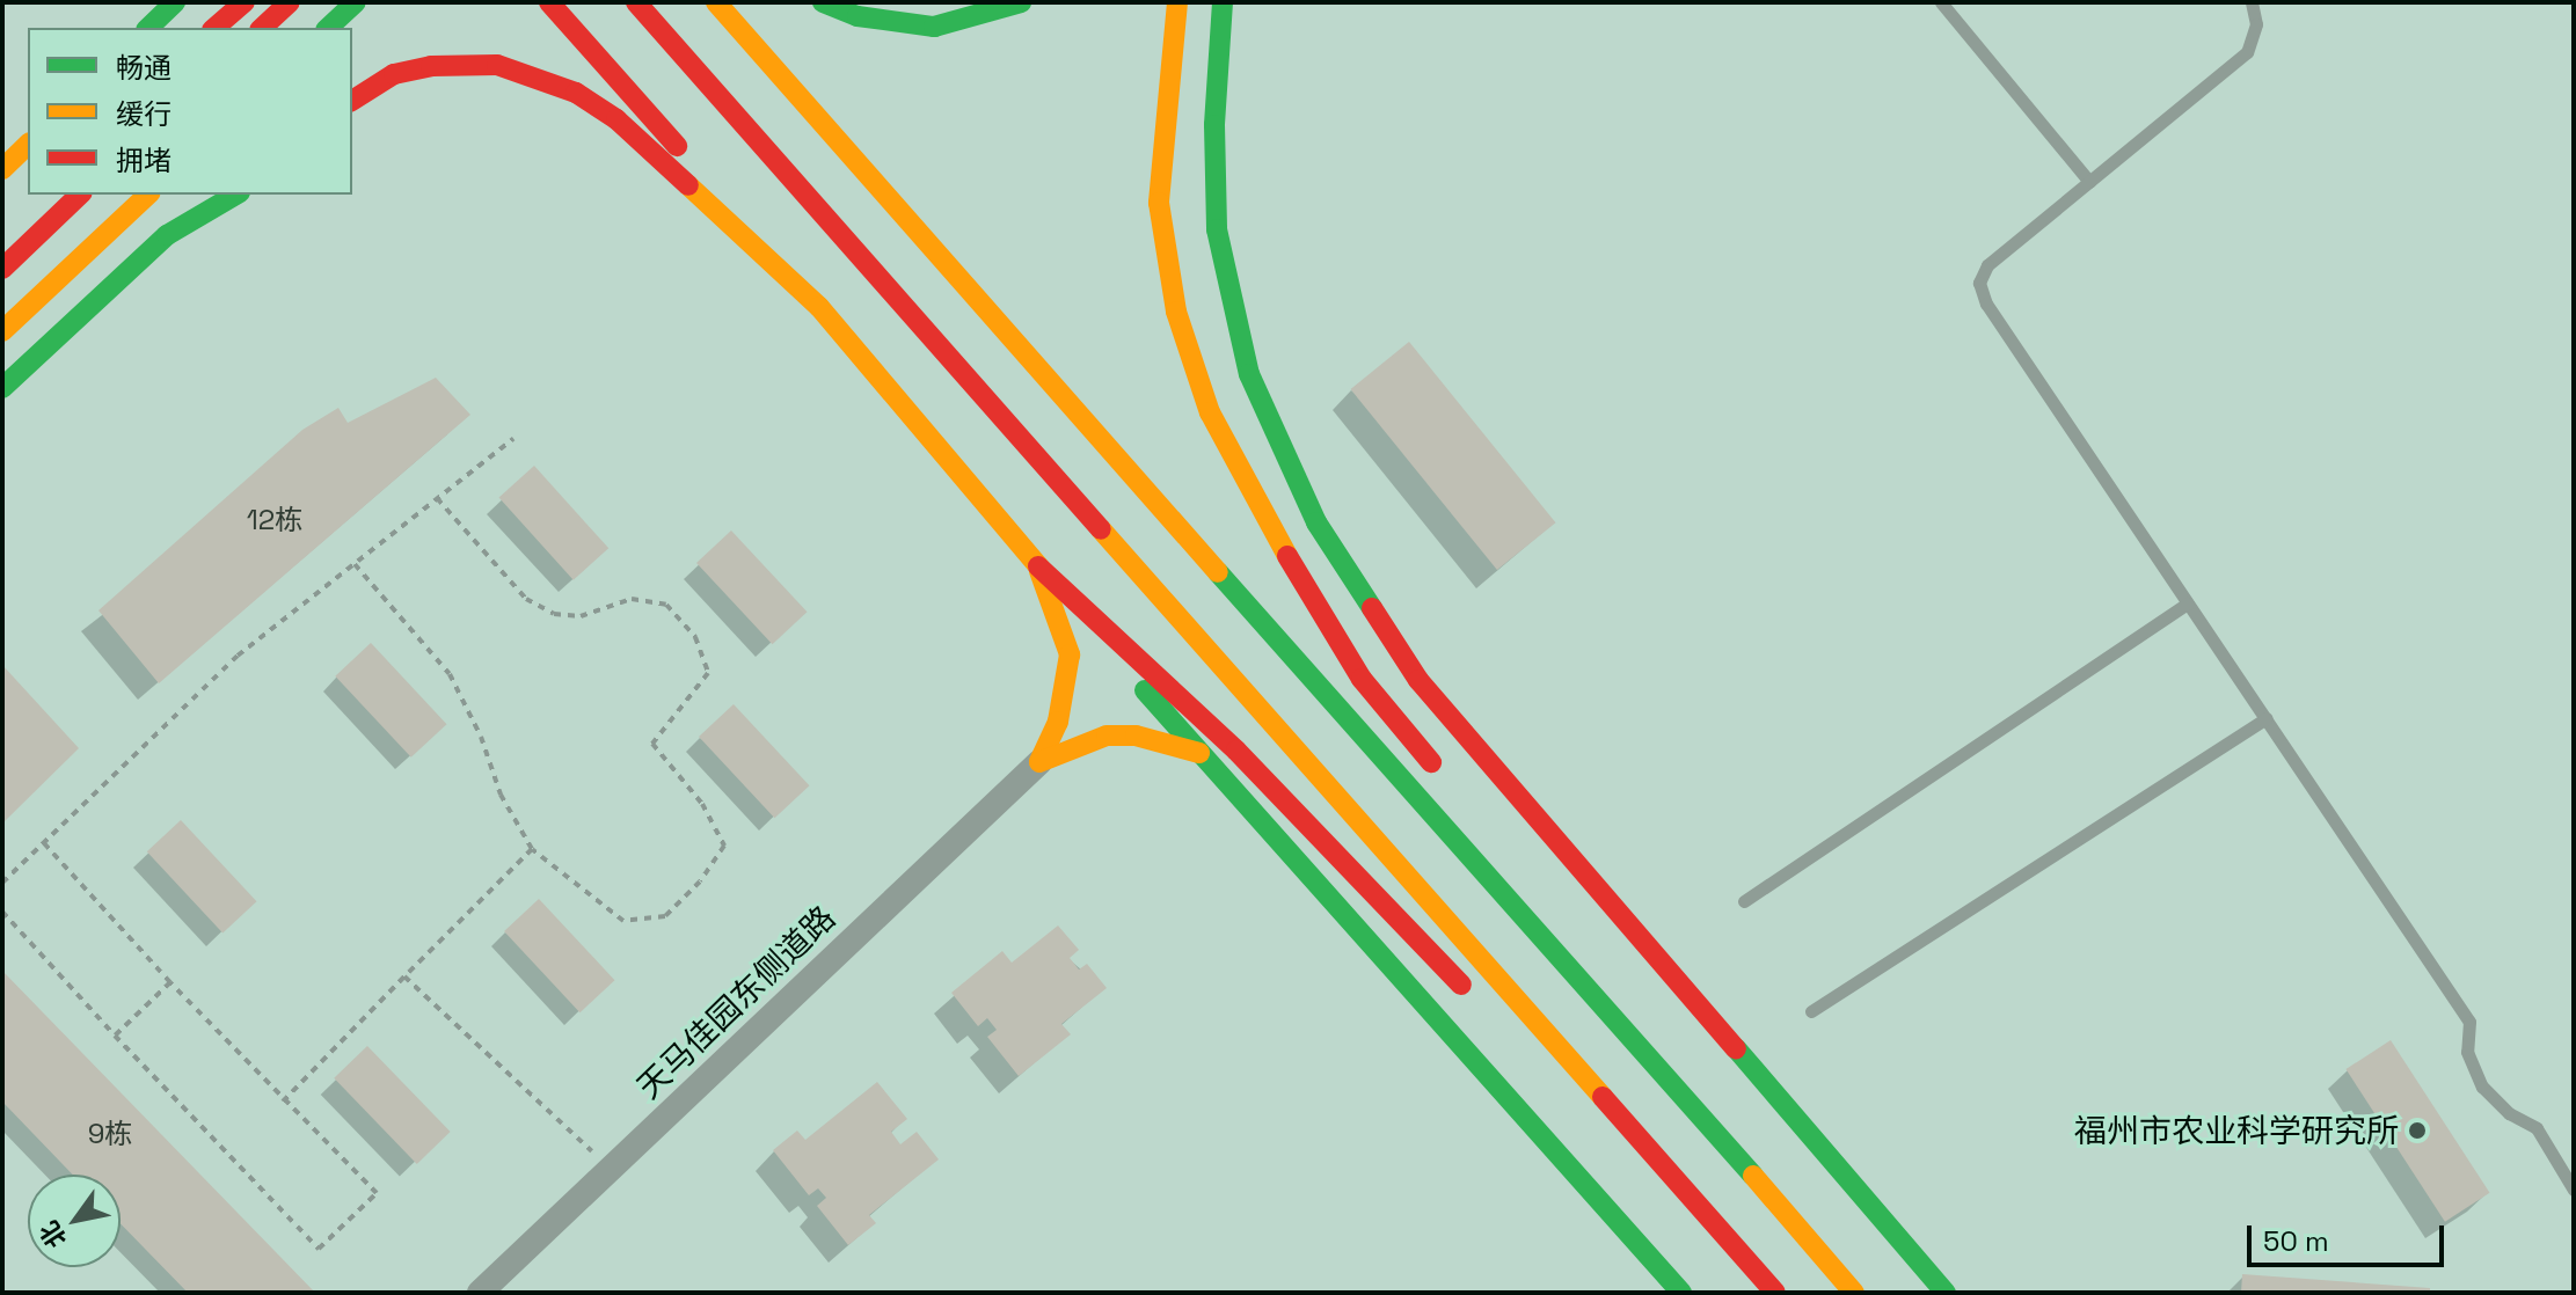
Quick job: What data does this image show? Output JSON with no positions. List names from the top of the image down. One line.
{"streets":{"street":["天马佳园东侧道路"]},"places":["福州市农业科学研究所"],"house_numbers":["12栋","9栋"],"legend":["畅通","缓行","拥堵"],"scale_bar":"50 m","north":"bottom left"}
